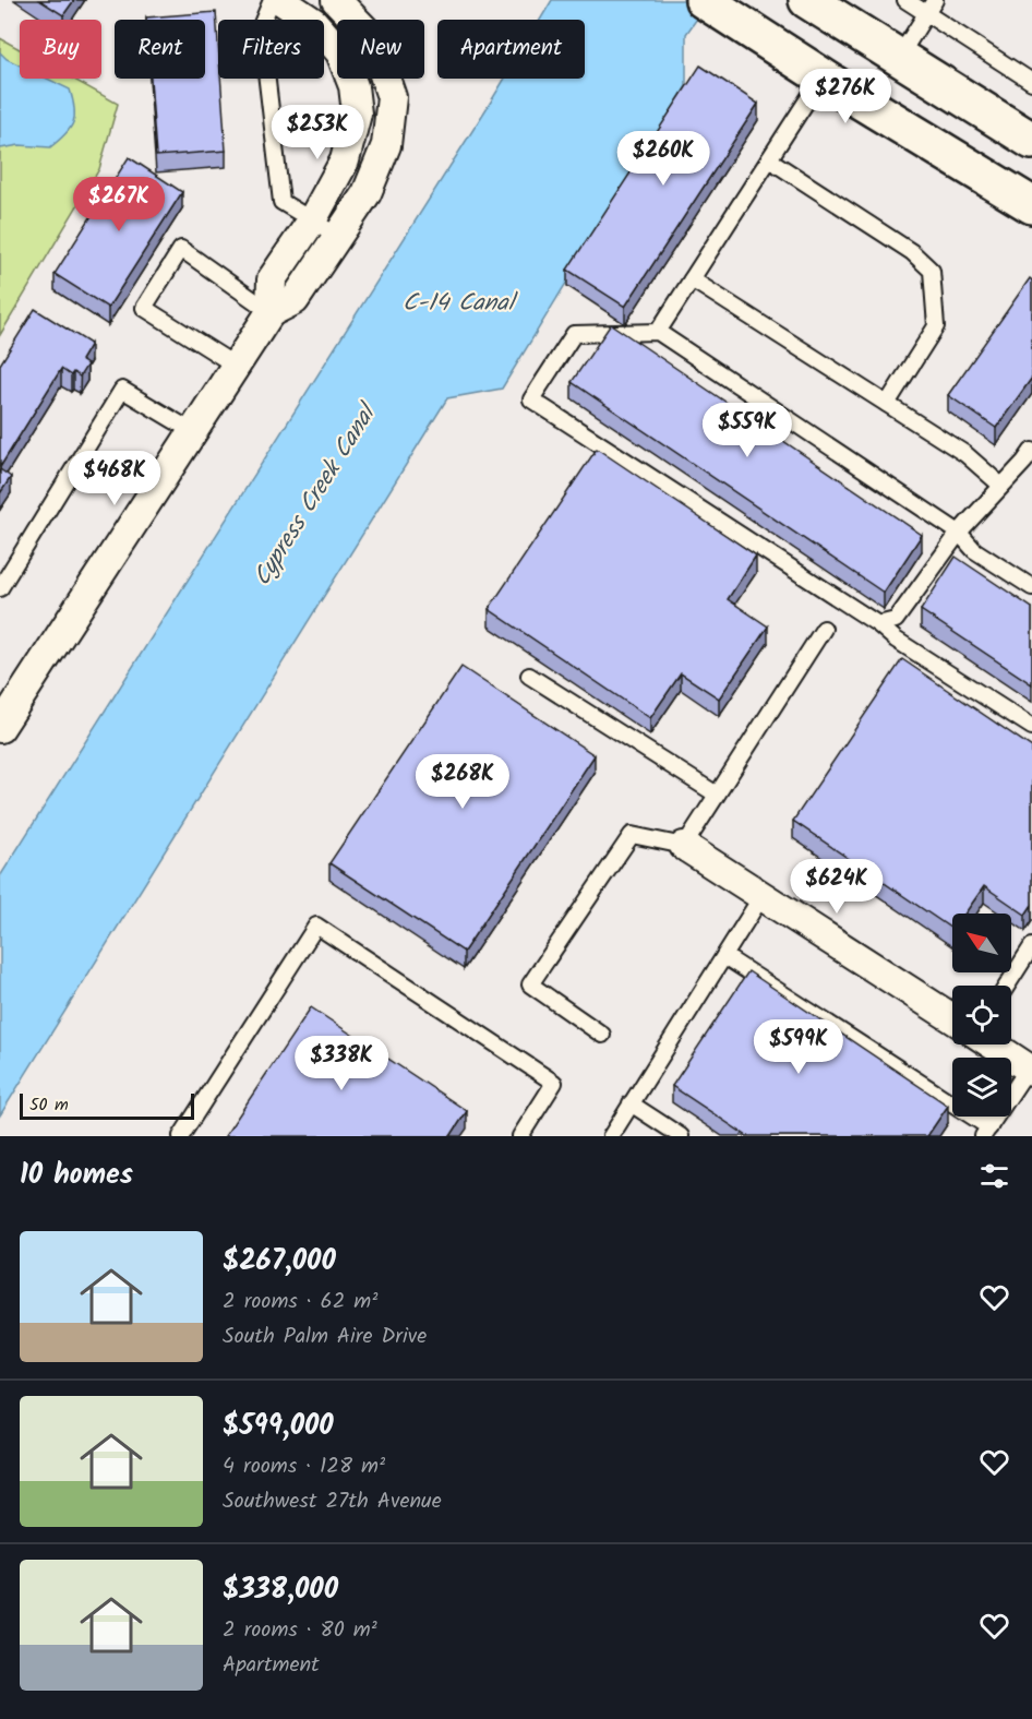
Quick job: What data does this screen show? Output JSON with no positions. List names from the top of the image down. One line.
{"water":["C-14 Canal","Cypress Creek Canal"],"scale_bar":"50 m","north":"top left","page":{"chip":["Buy","Rent","Filters","New","Apartment"],"price":["$276K","$253K","$260K","$267K","$559K","$468K","$268K","$624K","$599K","$338K"],"scale":"50 m","heading":"10 homes","list":[{"name":"$267,000","note":"2 rooms · 62 m² · South Palm Aire Drive"},{"name":"$599,000","note":"4 rooms · 128 m² · Southwest 27th Avenue"},{"name":"$338,000","note":"2 rooms · 80 m² · Apartment"}]}}
